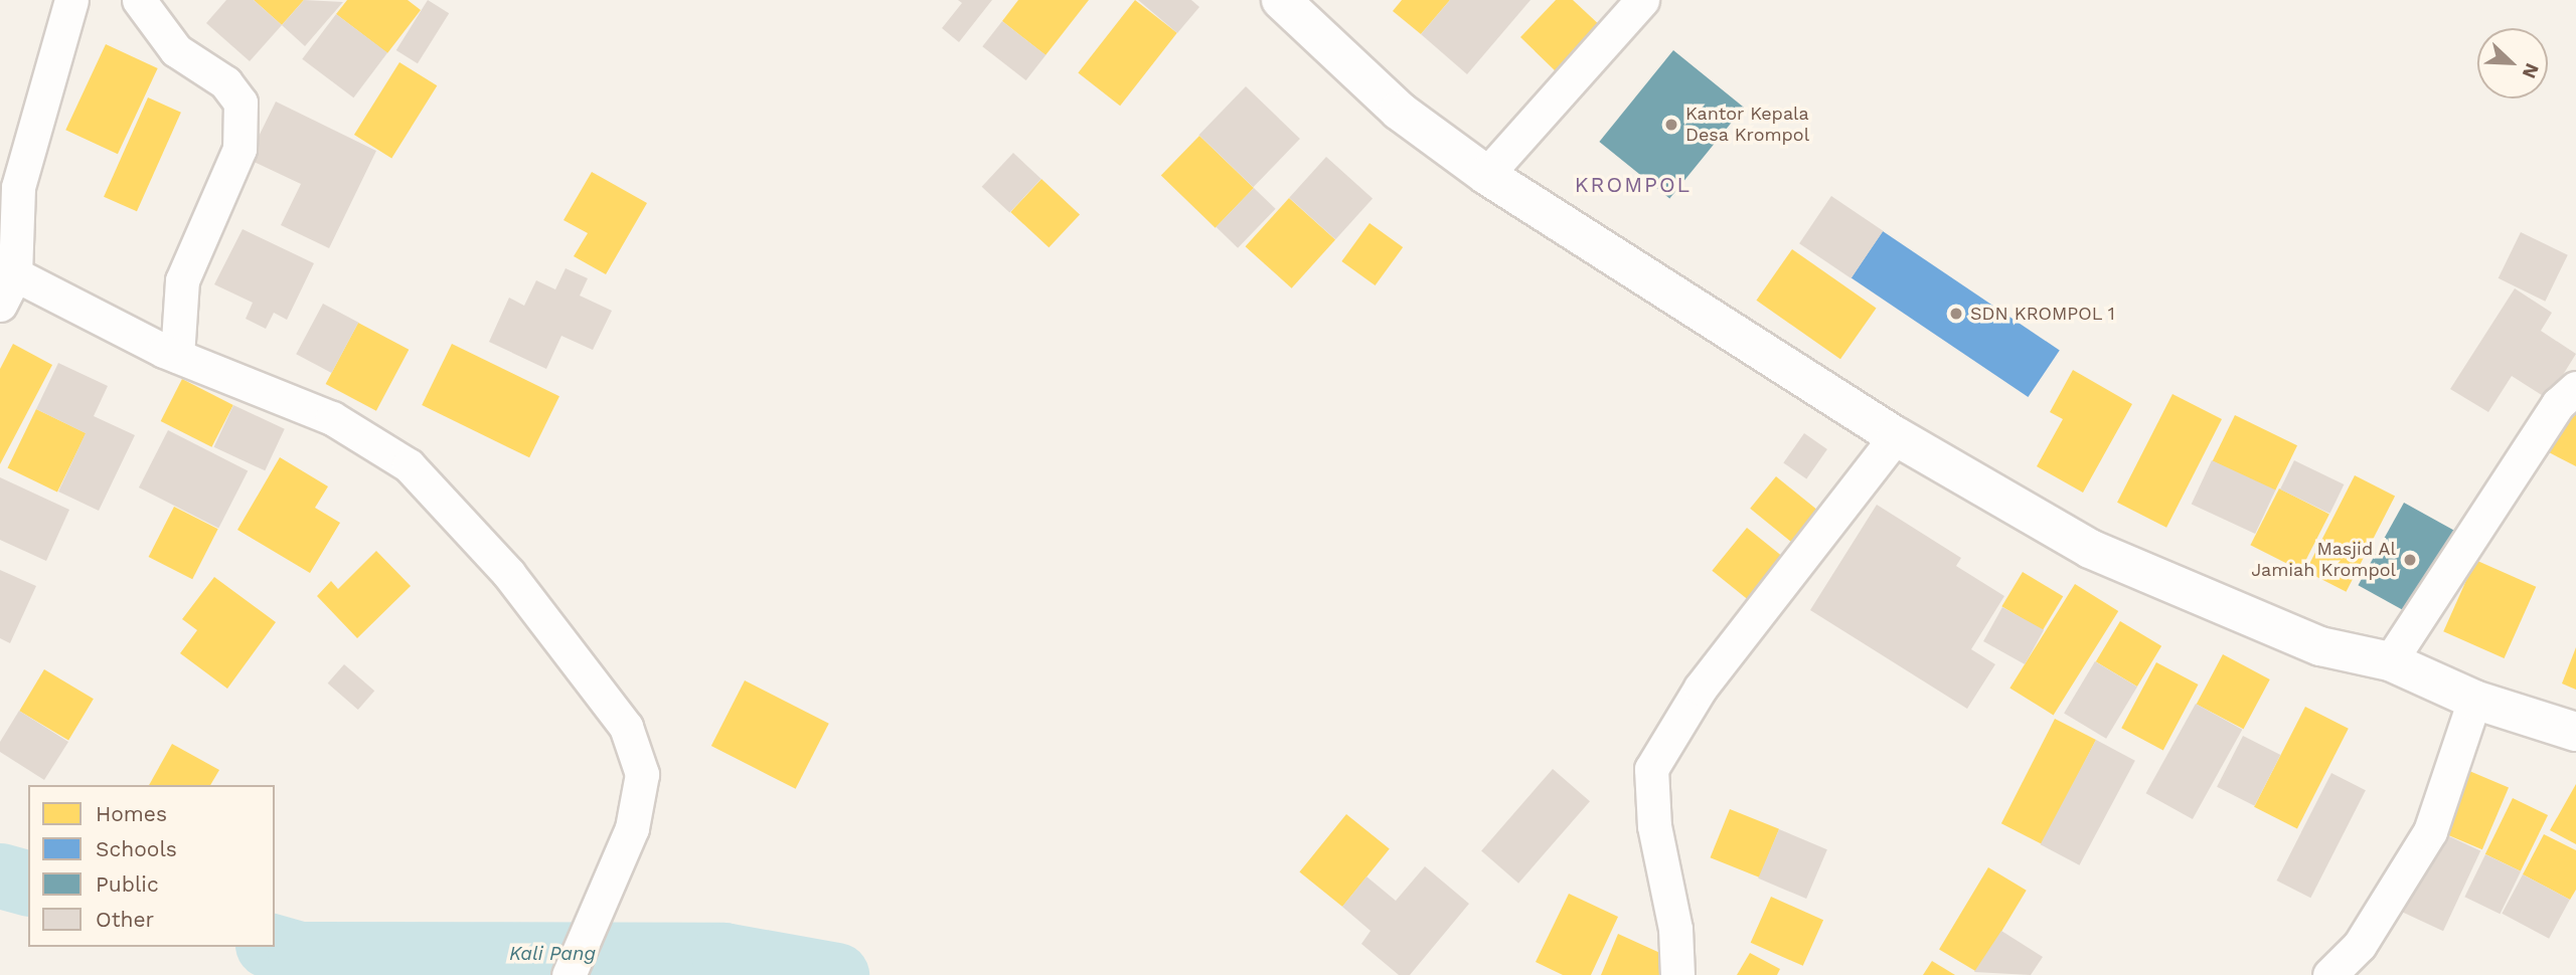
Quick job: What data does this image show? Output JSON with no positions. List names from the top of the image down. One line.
{"districts":["KROMPOL"],"water":["Kali Pang"],"places":["Kantor Kepala Desa Krompol","SDN KROMPOL 1","Masjid Al Jamiah Krompol"],"legend":["Homes","Schools","Public","Other"],"north":"bottom right"}
